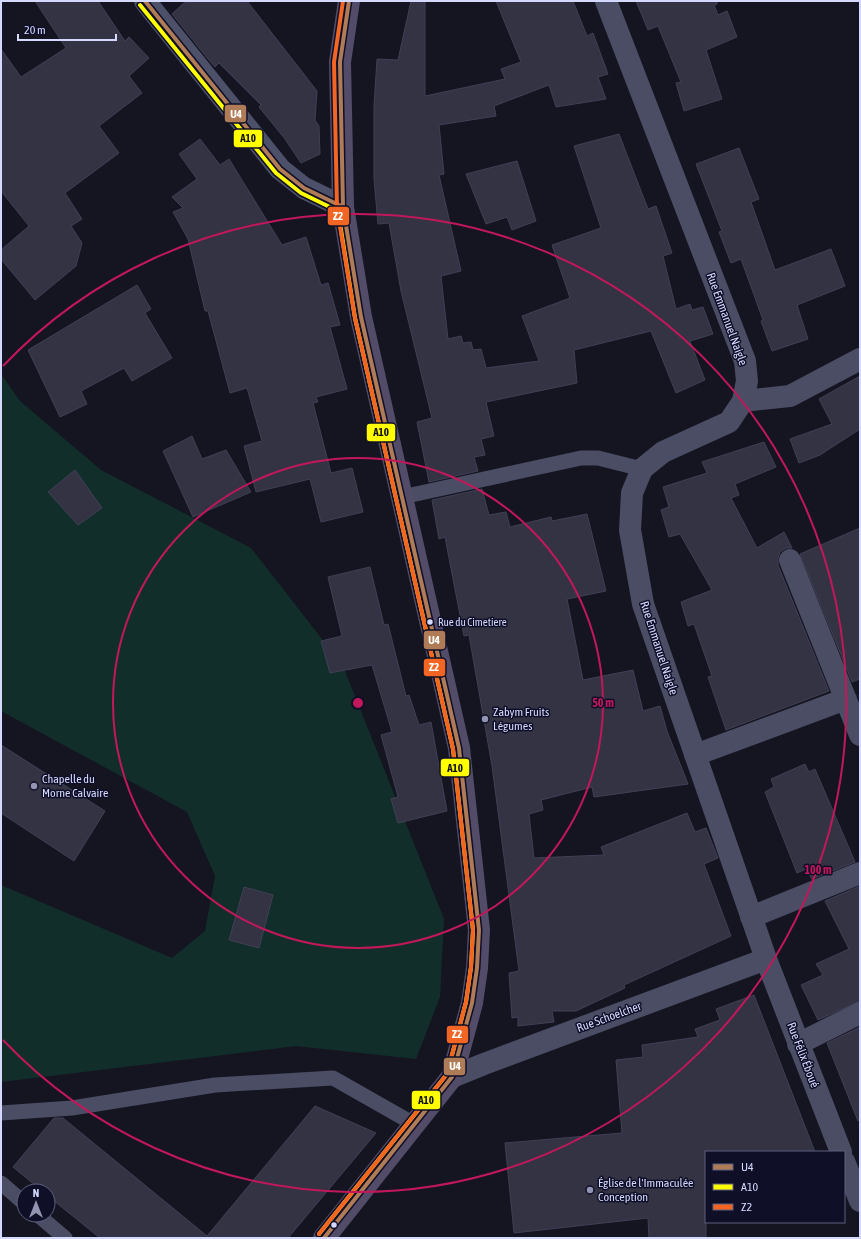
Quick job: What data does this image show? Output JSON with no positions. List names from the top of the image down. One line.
{"streets":{"street":["Rue Emmanuel Naigle","Rue Schoelcher","Rue Félix Éboué"]},"crossings":[["Rue Emmanuel Naigle","Rue Schoelcher"],["Rue Emmanuel Naigle","Rue Félix Éboué"],["Rue Schoelcher","Rue Félix Éboué"]],"places":["Rue du Cimetiere","Zabym Fruits Légumes","Chapelle du Morne Calvaire","Église de l'Immaculée Conception"],"lines":["transit line U4","transit line Z2","transit line A10"],"legend":["U4","A10","Z2"],"scale_bar":"20 m","north":"top","rings":["50 m","100 m"]}
